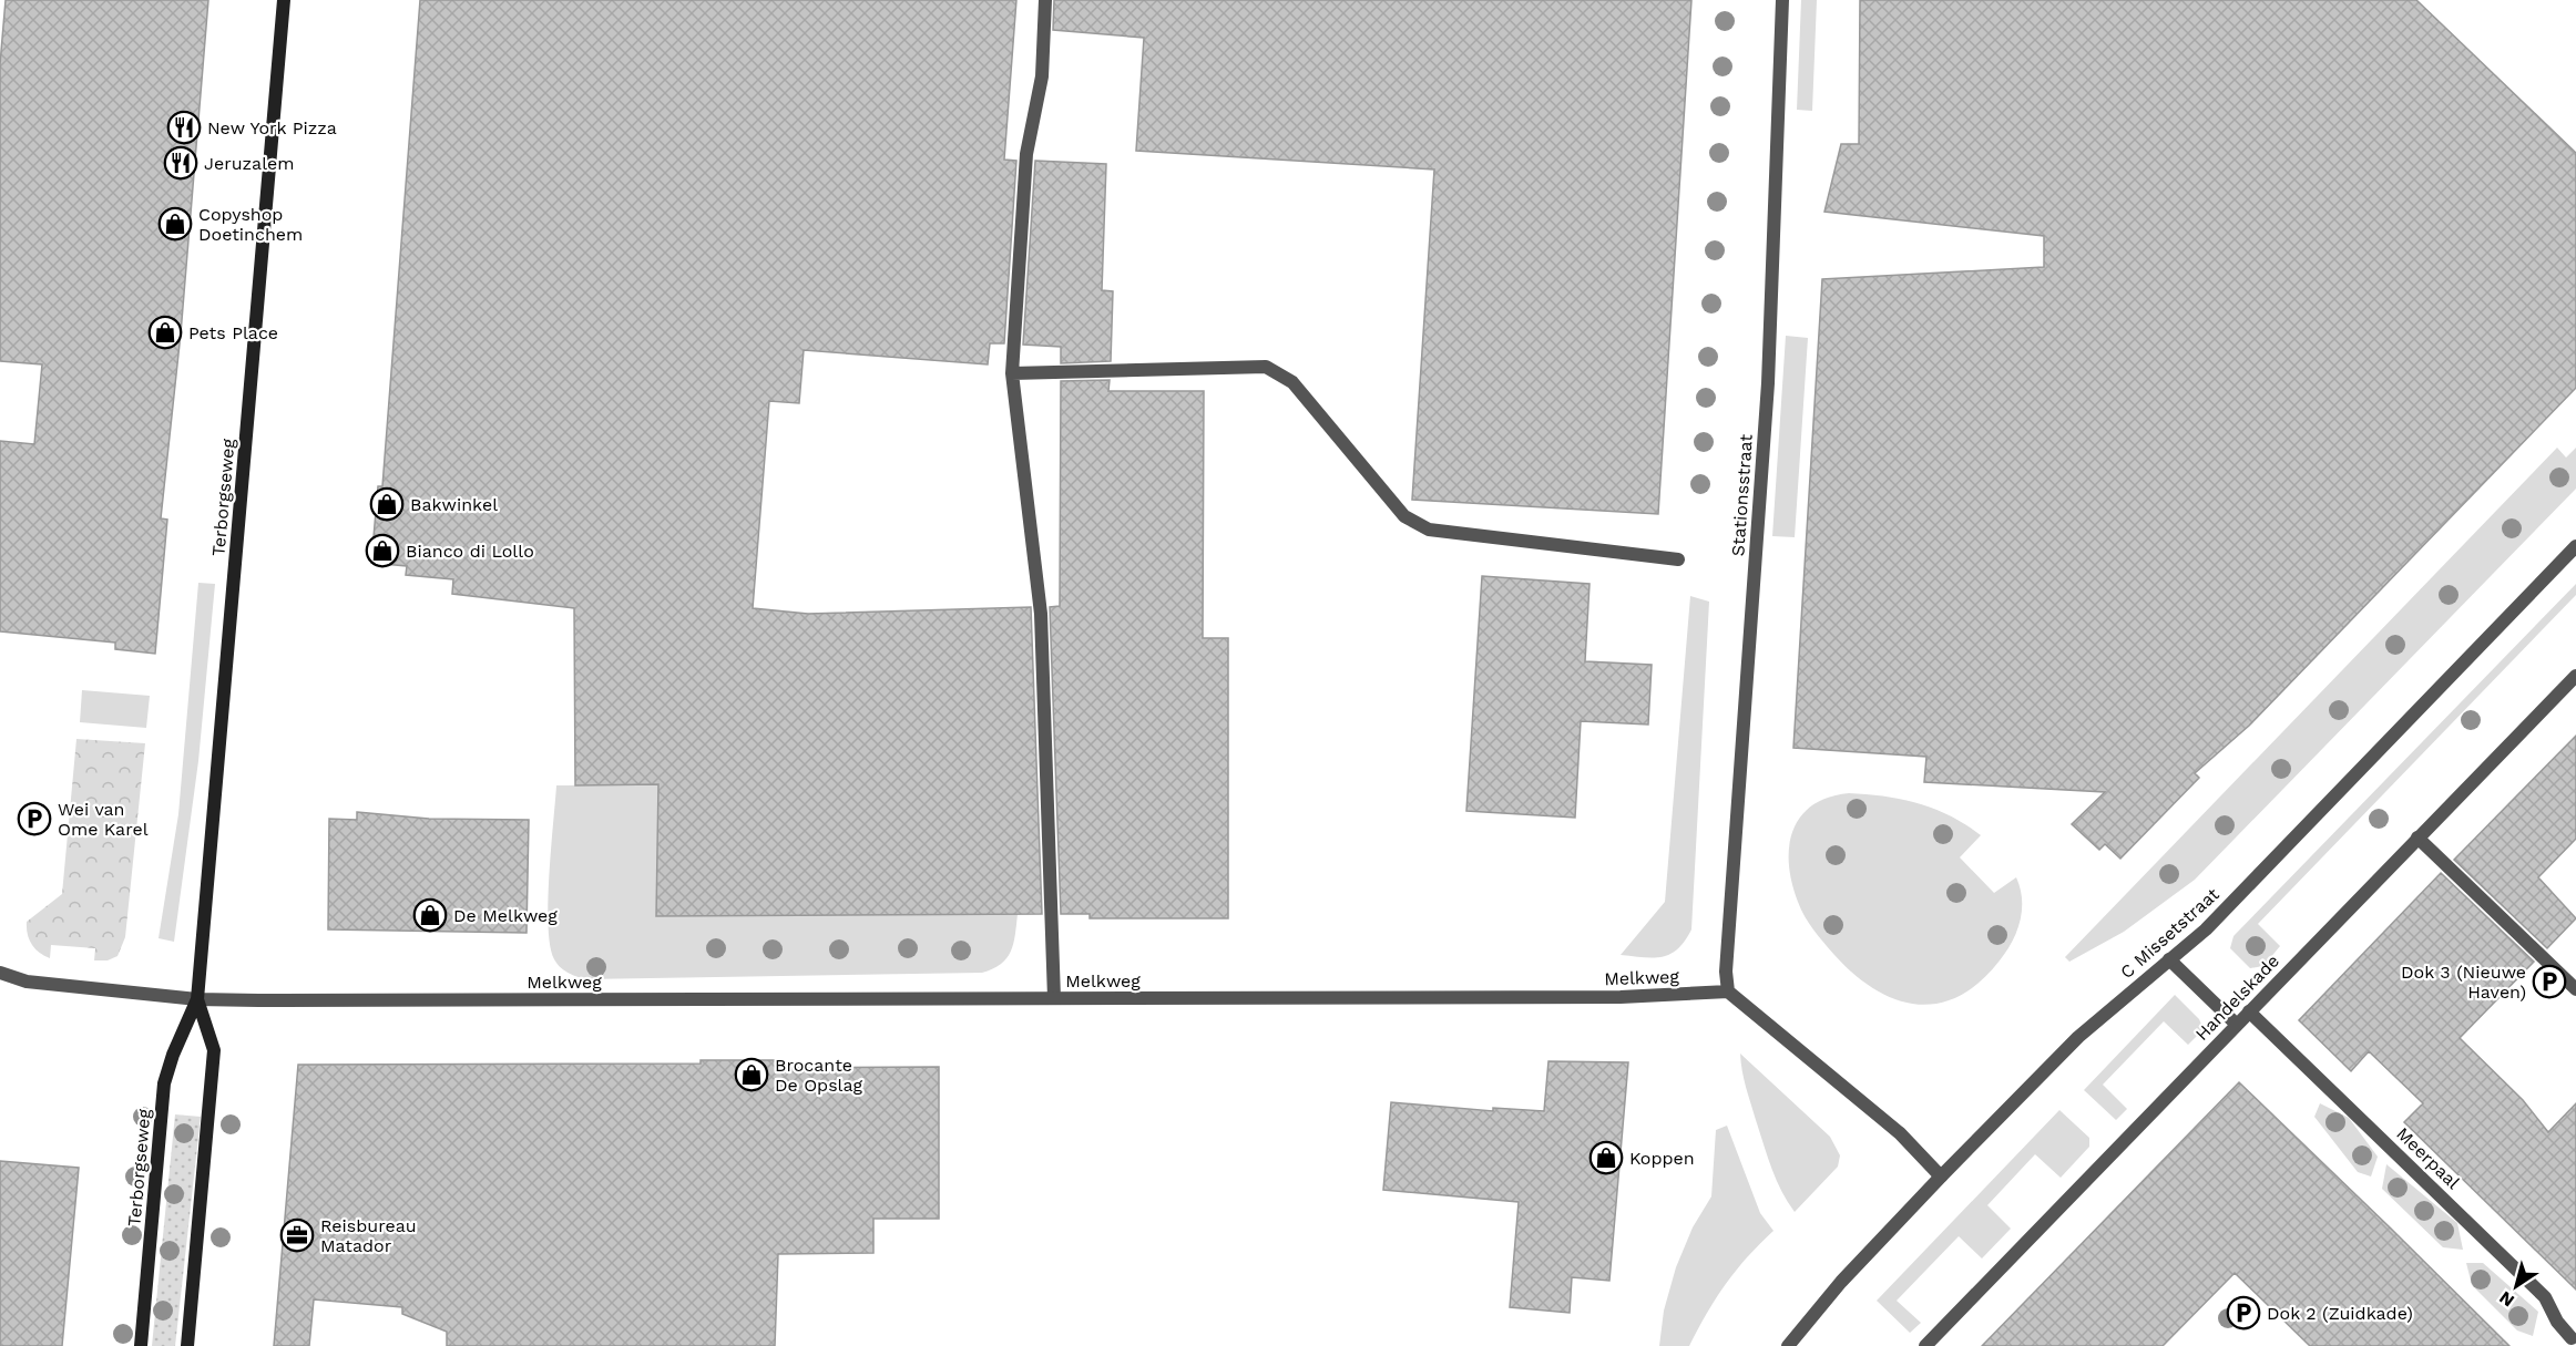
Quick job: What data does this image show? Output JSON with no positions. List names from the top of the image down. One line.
{"streets":{"main road":["Terborgseweg"],"street":["Stationsstraat","C Missetstraat","Melkweg","Handelskade","Meerpaal"]},"crossings":[["Stationsstraat","Melkweg"],["Terborgseweg","Melkweg"],["Handelskade","Meerpaal"]],"places":{"restaurant":["New York Pizza","Jeruzalem"],"shop":["Copyshop Doetinchem","Pets Place","Bakwinkel","Bianco di Lollo","De Melkweg","Brocante De Opslag","Koppen"],"parking":["Wei van Ome Karel","Dok 3 (Nieuwe Haven)","Dok 2 (Zuidkade)"],"office":["Reisbureau Matador"]},"north":"bottom left"}
